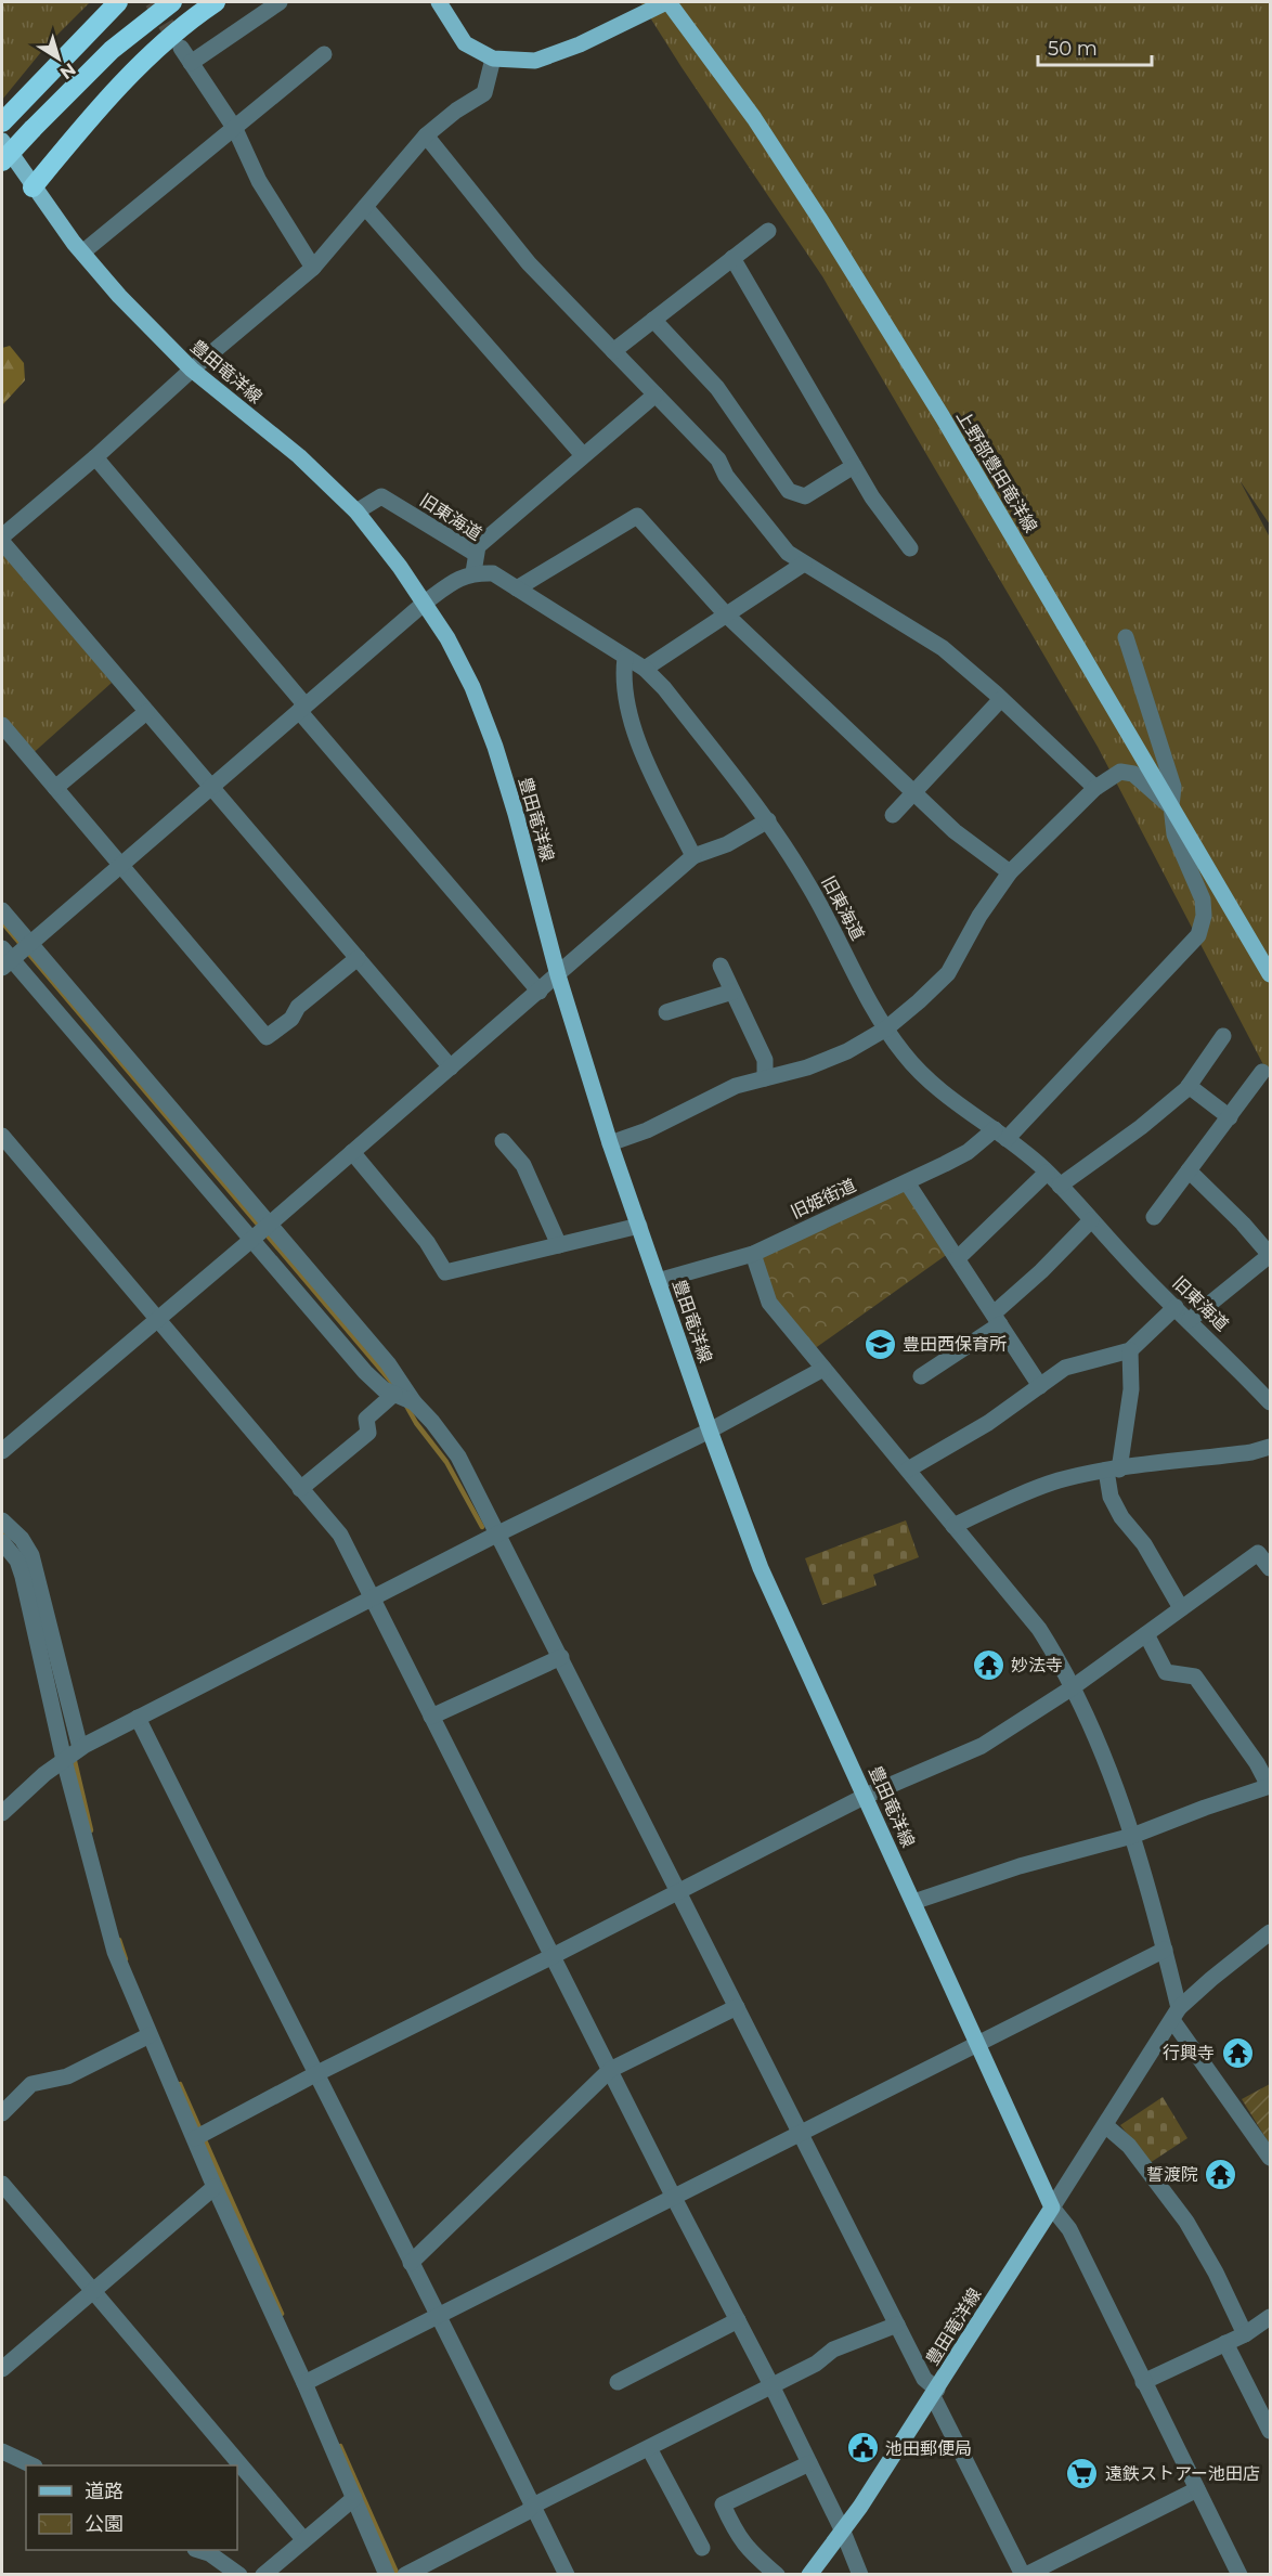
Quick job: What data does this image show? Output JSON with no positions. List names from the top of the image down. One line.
{"streets":{"main road":["豊田竜洋線","上野部豊田竜洋線"],"street":["旧東海道","旧姫街道"]},"crossings":[["豊田竜洋線","旧東海道"],["豊田竜洋線","旧姫街道"],["上野部豊田竜洋線","旧姫街道"],["旧東海道","旧姫街道"]],"places":{"school or university":["豊田西保育所"],"temple":["妙法寺","行興寺","誓渡院"],"public building":["池田郵便局"],"supermarket":["遠鉄ストアー池田店"]},"legend":["道路","公園"],"scale_bar":"50 m","north":"bottom right"}
